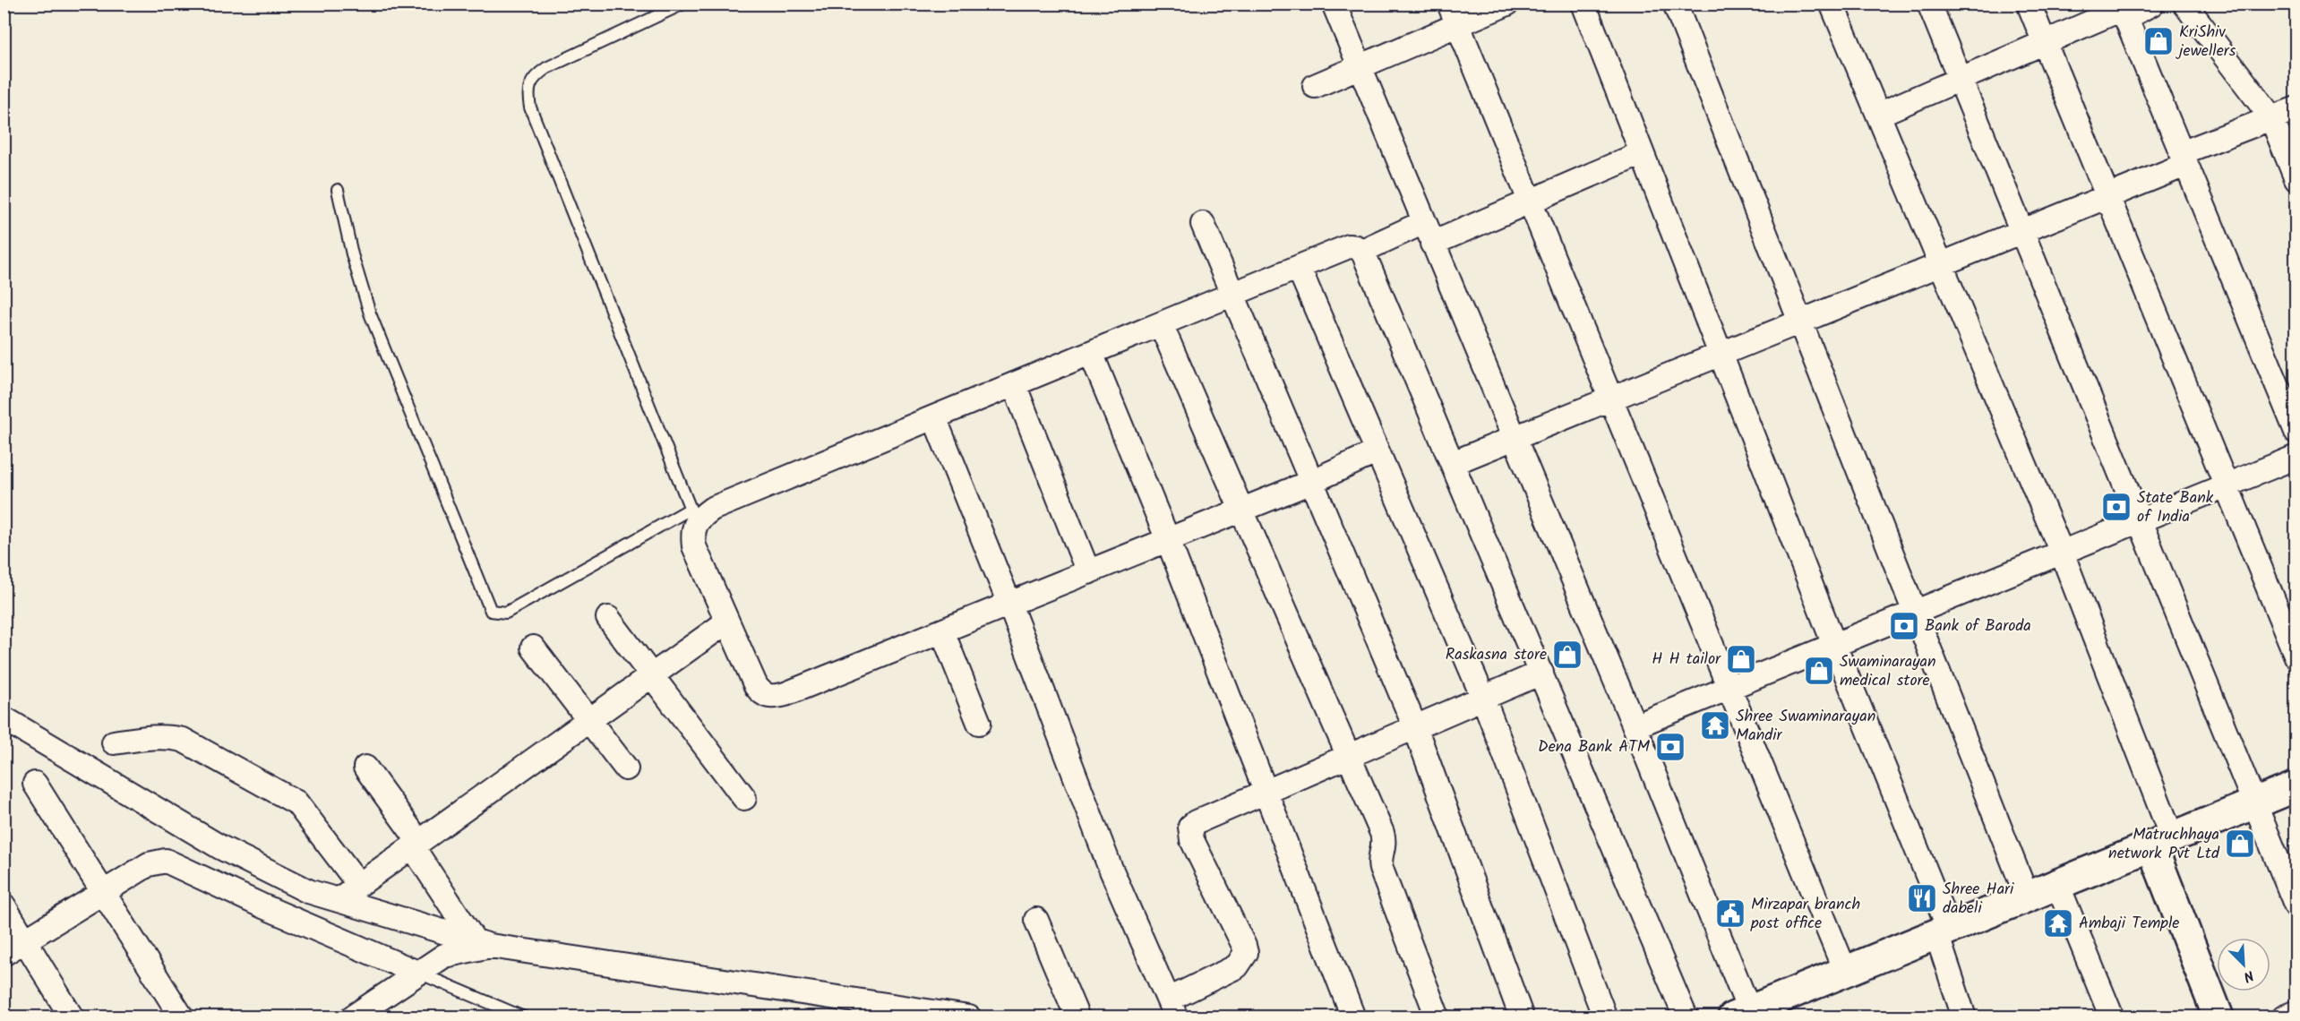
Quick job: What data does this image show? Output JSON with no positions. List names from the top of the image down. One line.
{"places":{"shop":["KriShiv jewellers","Raskasna store","H H tailor","Swaminarayan medical store","Matruchhaya network Pvt Ltd"],"bank":["State Bank of India","Bank of Baroda","Dena Bank ATM"],"temple":["Shree Swaminarayan Mandir","Ambaji Temple"],"restaurant":["Shree Hari dabeli"],"public building":["Mirzapar branch post office"]},"north":"bottom right"}
